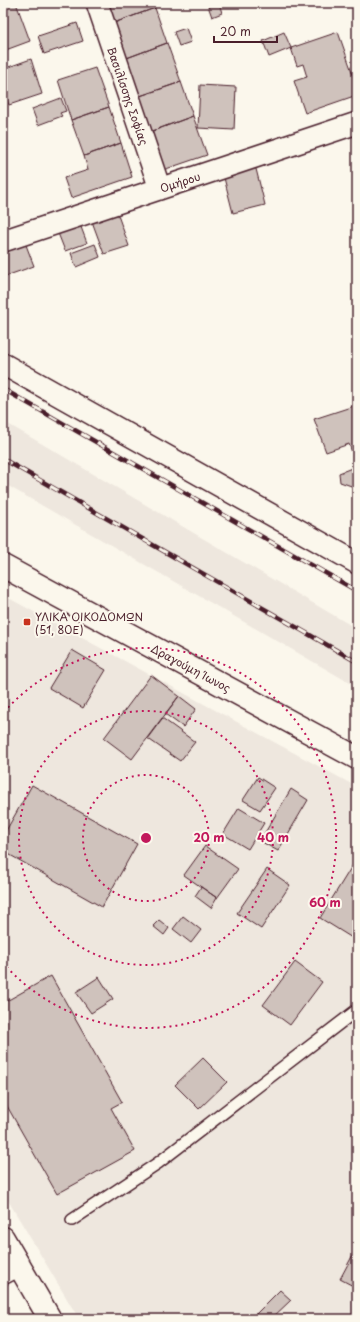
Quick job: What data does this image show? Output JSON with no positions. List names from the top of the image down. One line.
{"streets":{"main road":["Δραγούμη Ίωνος"],"street":["Βασιλίσσης Σοφίας","Ομήρου"]},"crossings":[["Βασιλίσσης Σοφίας","Ομήρου"]],"places":{"transit":["ΥΛΙΚΑ ΟΙΚΟΔΟΜΩΝ (51, 80Ε)"]},"scale_bar":"20 m","rings":["20 m","40 m","60 m"]}
